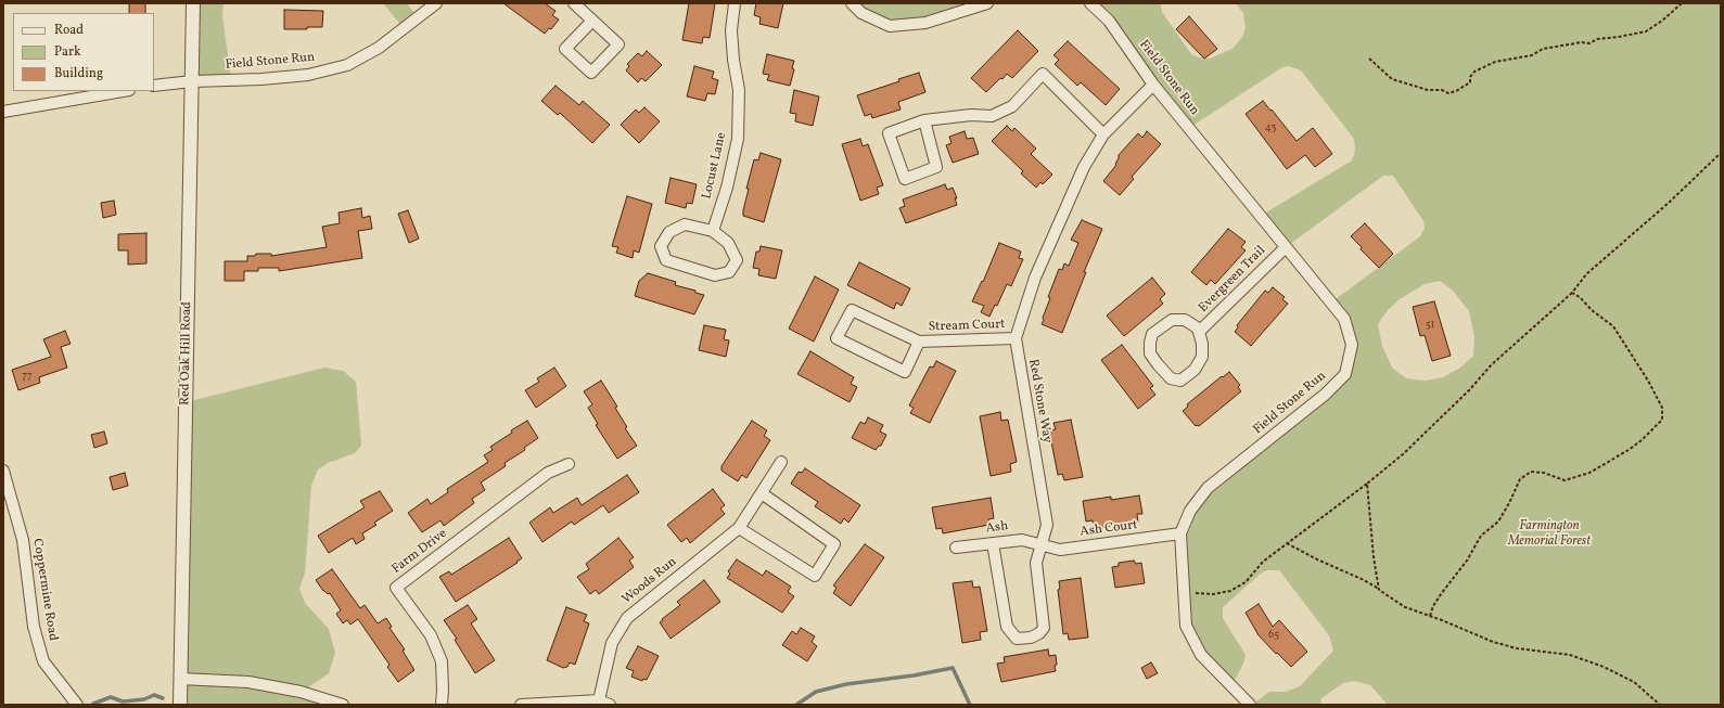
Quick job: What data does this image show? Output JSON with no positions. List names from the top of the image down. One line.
{"streets":{"street":["Field Stone Run","Locust Lane","Evergreen Trail","Stream Court","Red Oak Hill Road","Red Stone Way","Ash","Ash Court","Farm Drive","Woods Run","Coppermine Road"]},"crossings":[["Field Stone Run","Evergreen Trail"],["Field Stone Run","Red Oak Hill Road"],["Field Stone Run","Red Stone Way"],["Field Stone Run","Ash Court"],["Stream Court","Red Stone Way"],["Red Stone Way","Ash"],["Red Stone Way","Ash Court"],["Ash","Ash Court"]],"parks":["Farmington Memorial Forest"],"house_numbers":["43","51","77","65"],"legend":["Road","Park","Building"]}
